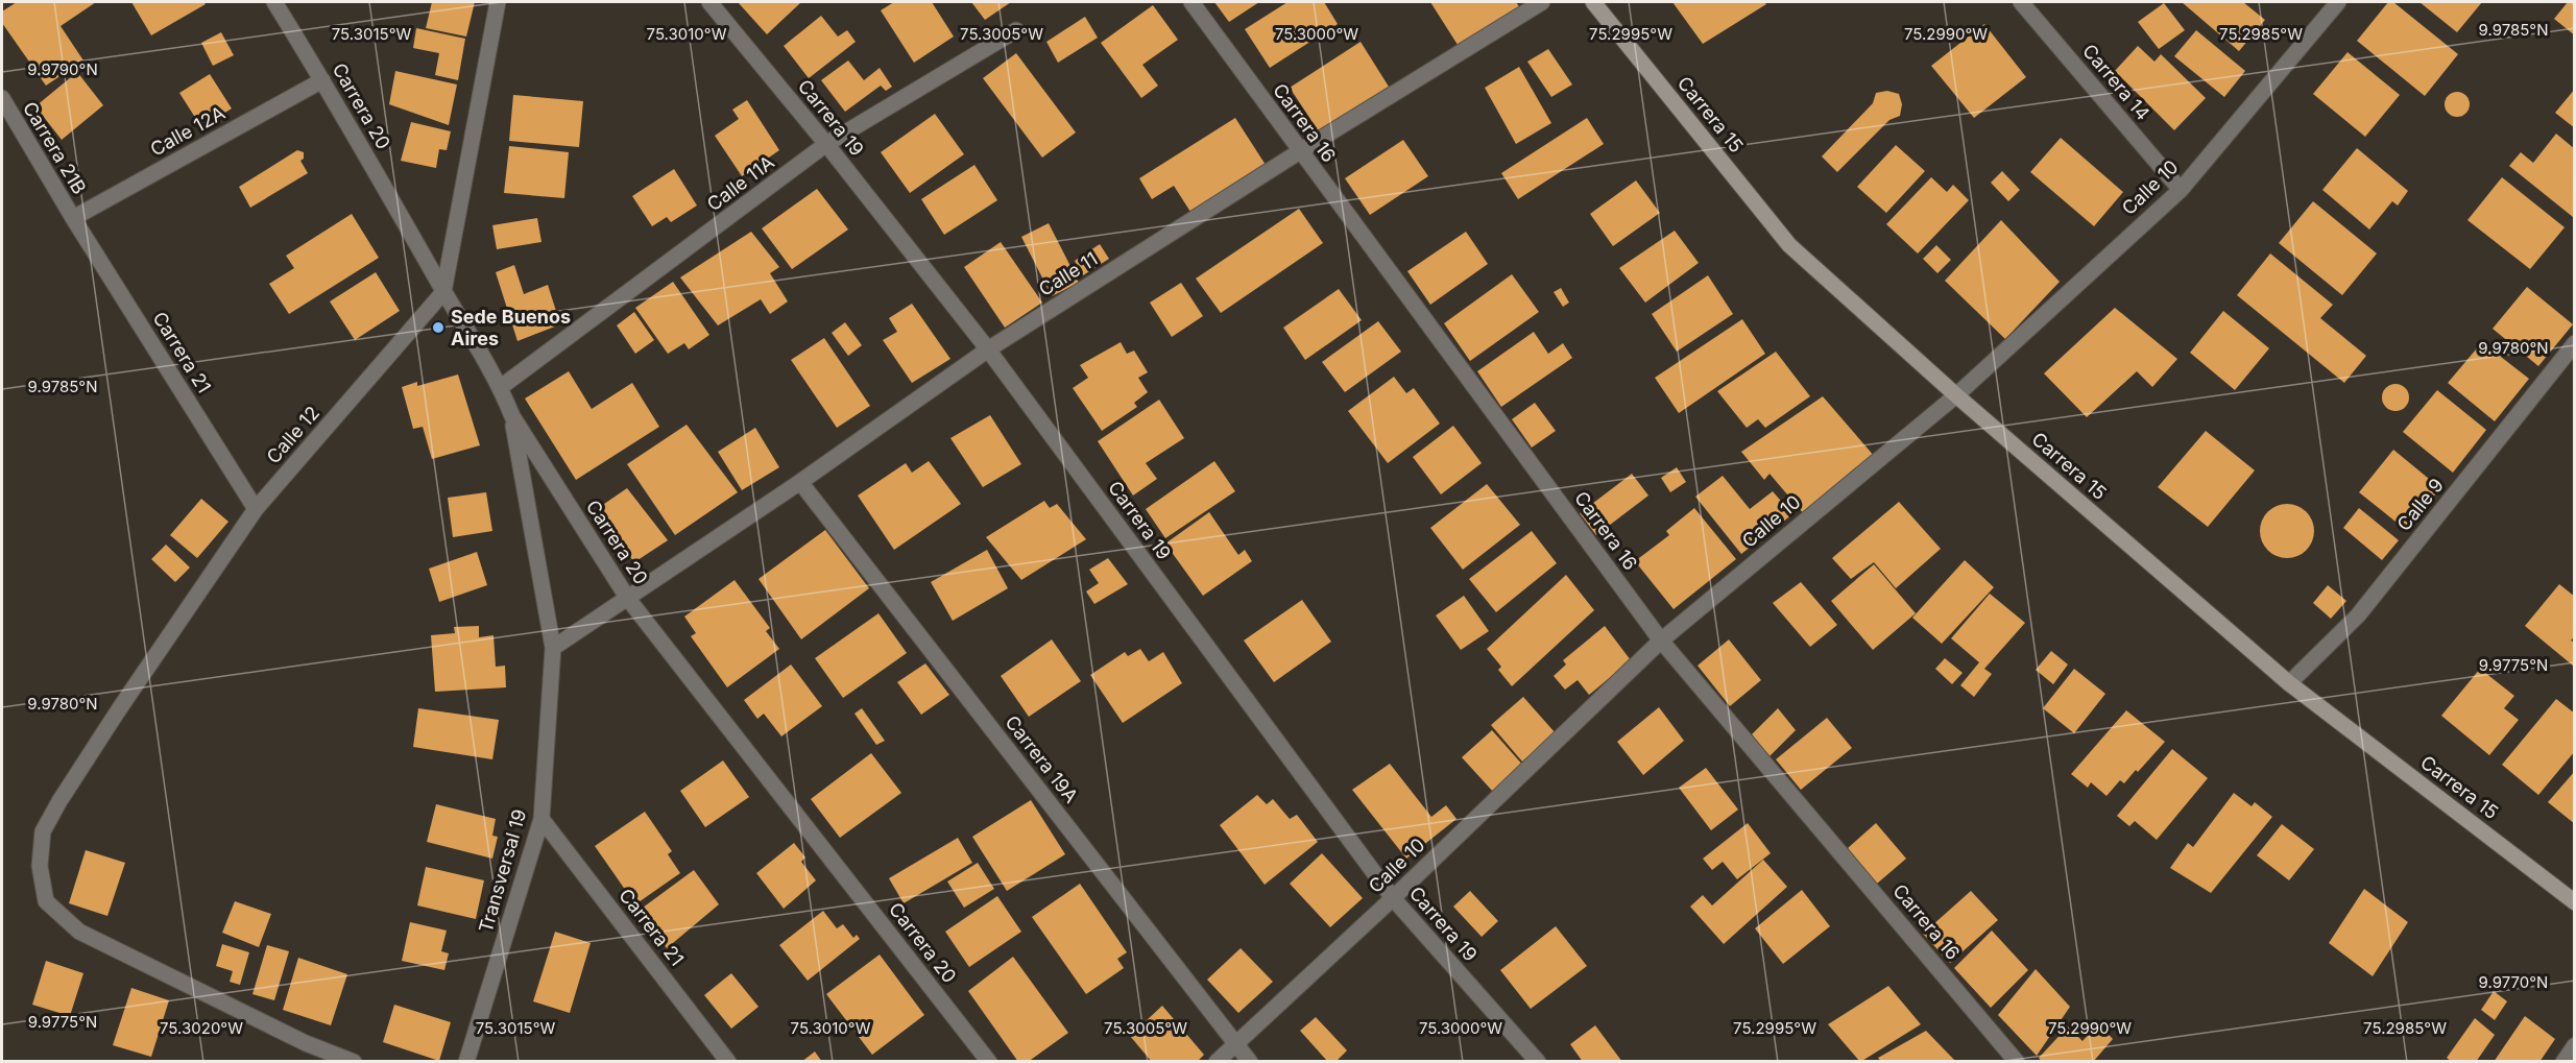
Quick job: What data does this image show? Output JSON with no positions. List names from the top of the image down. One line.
{"streets":{"street":["Carrera 14","Carrera 20","Carrera 15","Carrera 19","Carrera 16","Calle 12A","Carrera 21B","Calle 11A","Calle 10","Calle 11","Carrera 21","Calle 12","Calle 9","Carrera 19A","Transversal 19"]},"crossings":[["Carrera 14","Calle 10"],["Carrera 20","Calle 12A"],["Carrera 20","Calle 11A"],["Carrera 20","Calle 11"],["Carrera 20","Calle 12"],["Carrera 20","Transversal 19"],["Carrera 15","Calle 10"],["Carrera 15","Calle 9"],["Carrera 19","Calle 11A"],["Carrera 19","Calle 10"],["Carrera 19","Calle 11"],["Carrera 16","Calle 10"],["Carrera 16","Calle 11"],["Calle 12A","Carrera 21B"],["Calle 12A","Carrera 21"],["Carrera 21B","Carrera 21"],["Calle 10","Carrera 19A"],["Calle 11","Carrera 19A"],["Carrera 21","Calle 12"],["Carrera 21","Transversal 19"]],"places":["Sede Buenos Aires"],"coordinates":["9.9785°N","75.3015°W","75.3010°W","75.3005°W","75.3000°W","75.2995°W","75.2990°W","75.2985°W","9.9790°N","9.9780°N","9.9775°N","9.9770°N","75.3020°W"]}
